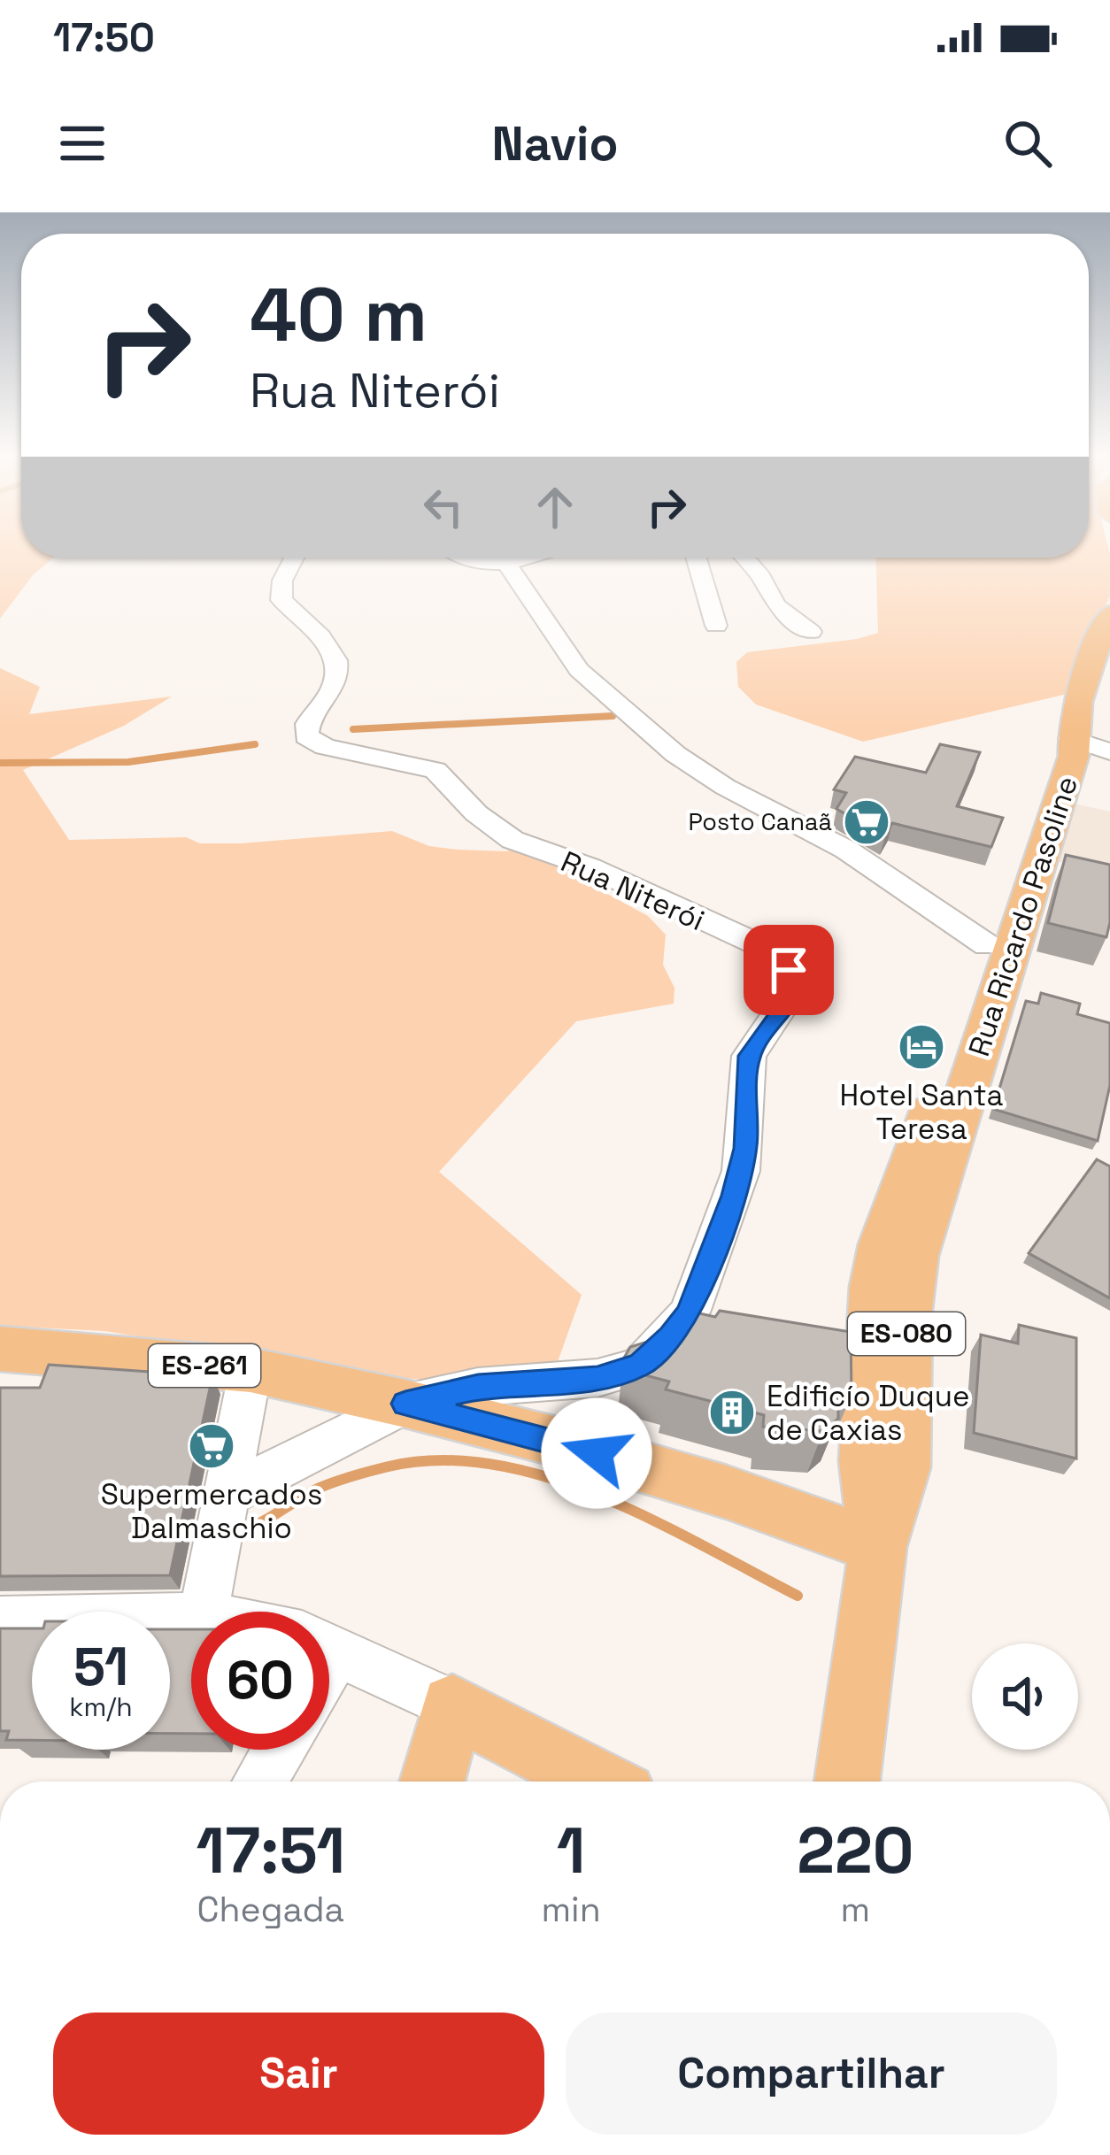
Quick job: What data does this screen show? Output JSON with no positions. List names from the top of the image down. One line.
{"streets":{"main road":["Rua Ricardo Pasoline","ES-080","ES-261"],"street":["Rua Niterói"]},"crossings":[["Rua Niterói","ES-261"],["Rua Ricardo Pasoline","ES-080"],["Rua Ricardo Pasoline","ES-261"]],"places":{"supermarket":["Posto Canaã","Supermercados Dalmaschio"],"hotel":["Hotel Santa Teresa"],"building":["Edificío Duque de Caxias"]},"page":{"status":"17:50","header":"Navio","turn":["40 m","Rua Niterói"],"speed":"51 km/h","limit":"60","eta":["17:51","Chegada","1","min","220","m"],"buttons":["Sair","Compartilhar"]}}
